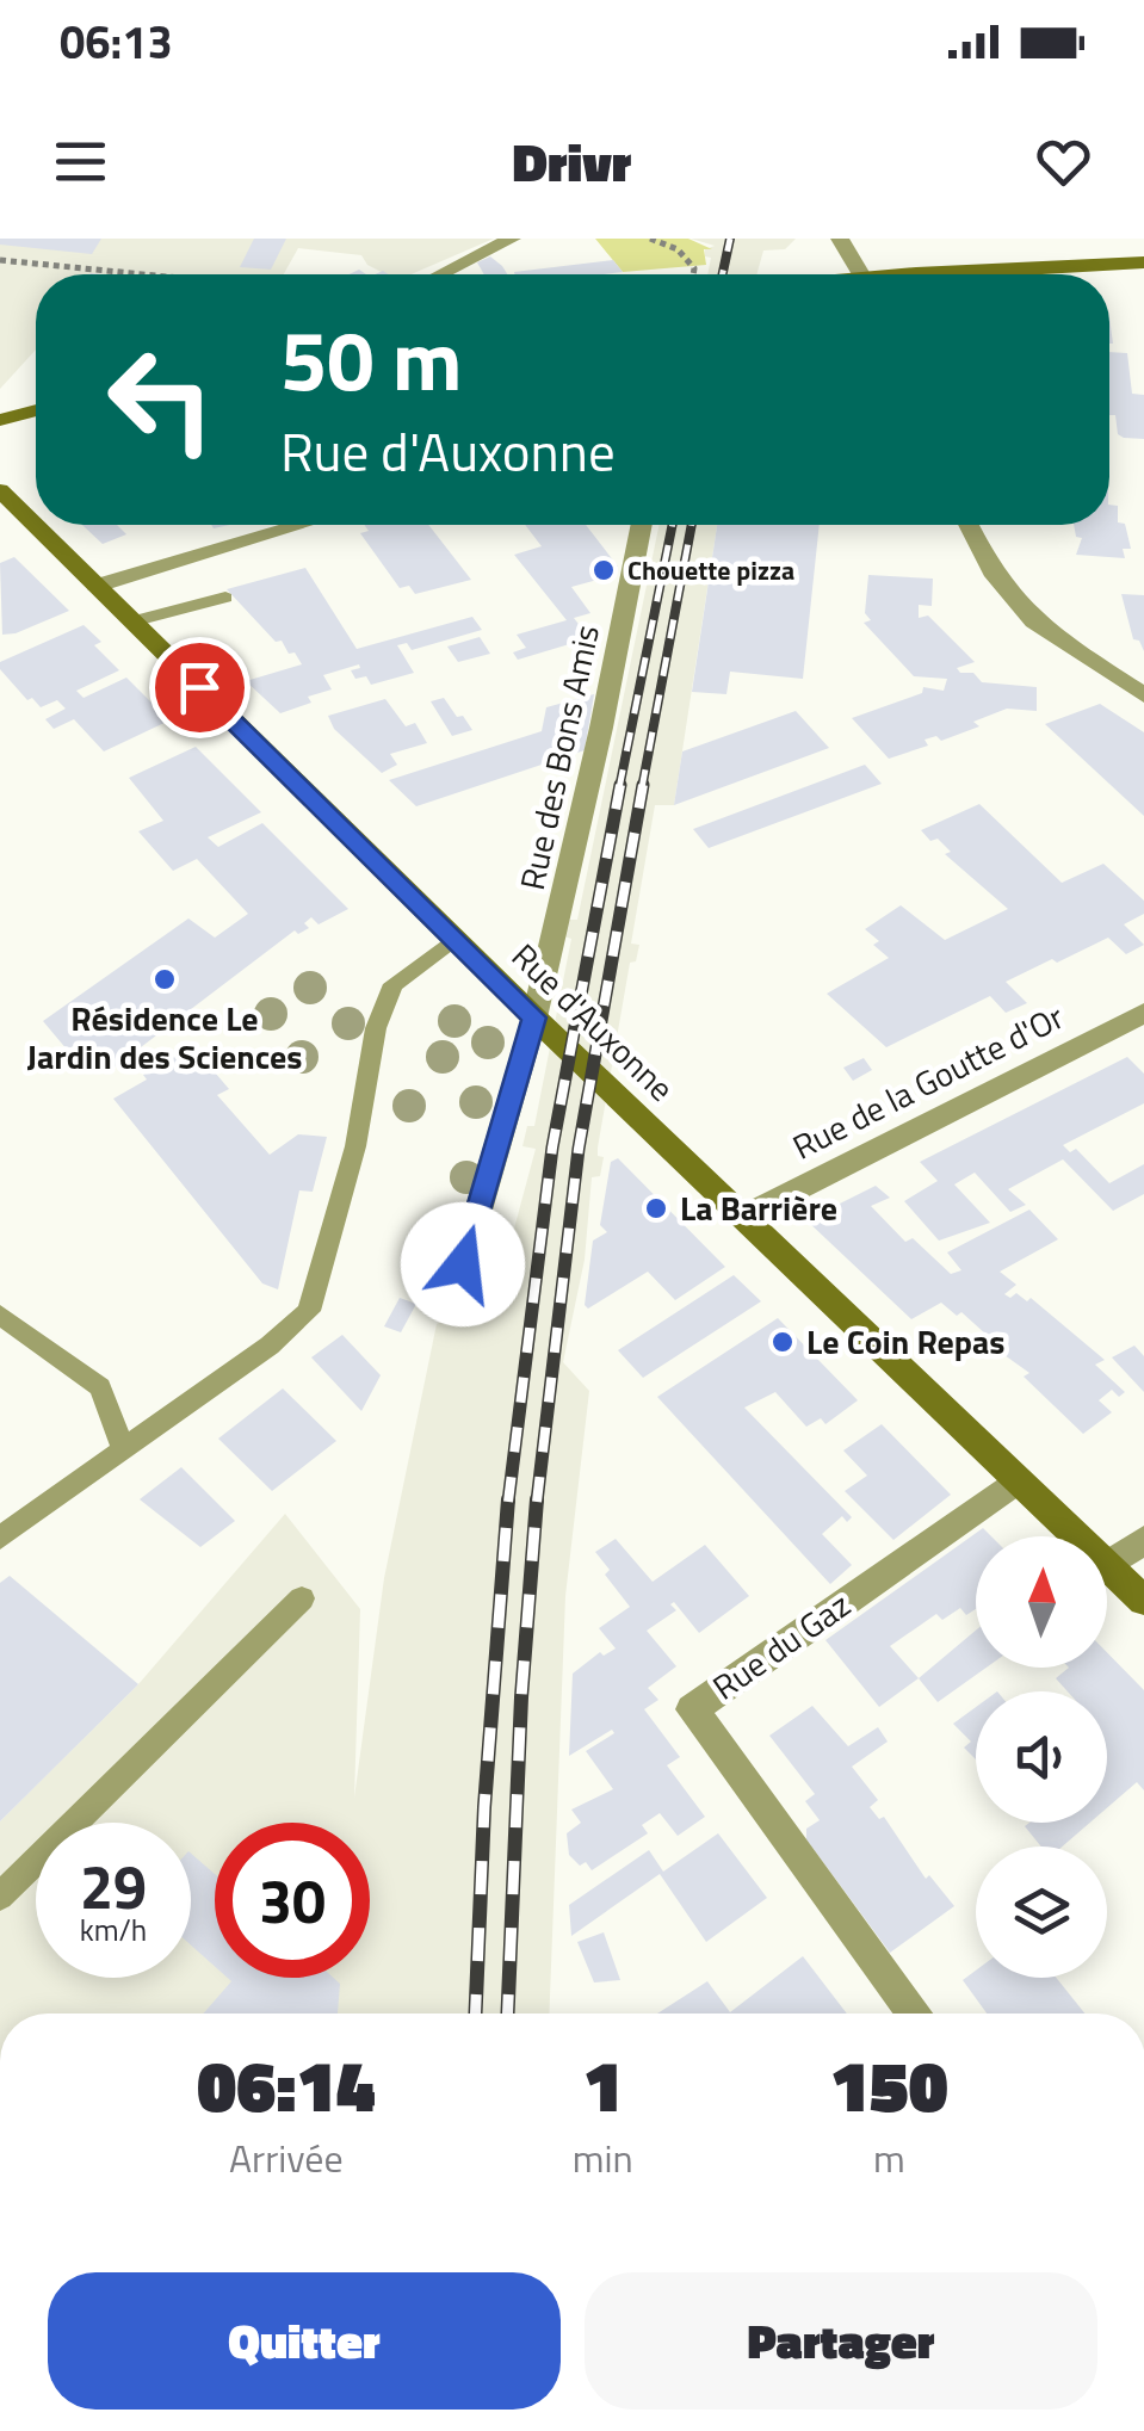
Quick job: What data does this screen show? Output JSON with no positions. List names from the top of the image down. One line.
{"streets":{"main road":["Rue d'Auxonne"],"street":["Rue des Bons Amis","Rue de la Goutte d'Or","Rue du Gaz"]},"crossings":[["Rue des Bons Amis","Rue d'Auxonne"],["Rue d'Auxonne","Rue de la Goutte d'Or"],["Rue d'Auxonne","Rue du Gaz"]],"places":["Chouette pizza","Résidence Le Jardin des Sciences","La Barrière","Le Coin Repas"],"north":"top","page":{"status":"06:13","header":"Drivr","turn":["50 m","Rue d'Auxonne"],"speed":"29 km/h","limit":"30","eta":["06:14","Arrivée","1","min","150","m"],"buttons":["Quitter","Partager"]}}
